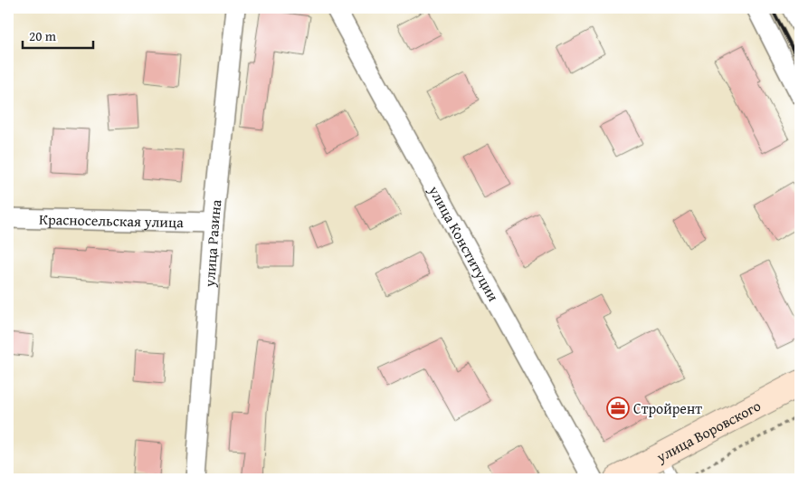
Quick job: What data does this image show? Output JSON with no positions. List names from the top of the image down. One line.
{"streets":{"main road":["улица Воровского"],"street":["Красносельская улица","улица Разина","улица Конституции"]},"crossings":[["Красносельская улица","улица Разина"]],"places":{"office":["Стройрент"]},"scale_bar":"20 m"}
